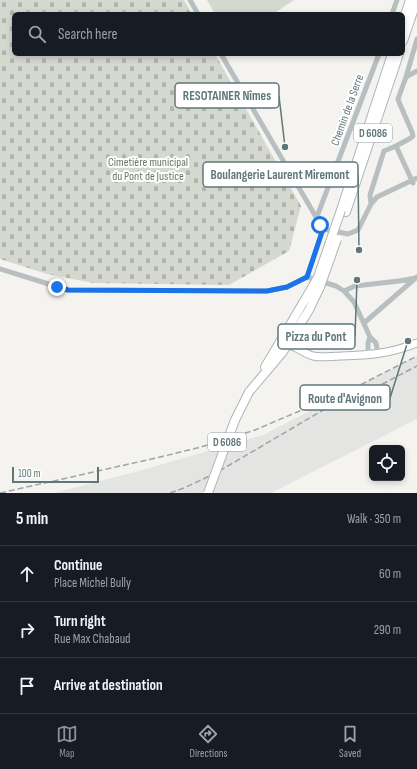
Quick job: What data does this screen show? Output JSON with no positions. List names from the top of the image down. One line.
{"streets":{"main road":["D 6086"],"street":["Chemin de la Serre"]},"parks":["Cimetière municipal du Pont de Justice"],"places":["RESOTAINER Nîmes","Boulangerie Laurent Miremont","Pizza du Pont","Route d'Avignon"],"scale_bar":"100 m","page":{"search":"Search here","scale":"100 m","heading":["5 min","Walk · 350 m"],"list":[["Continue","Place Michel Bully","60 m"],["Turn right","Rue Max Chabaud","290 m"],"Arrive at destination"],"nav":["Map","Directions","Saved"]}}
